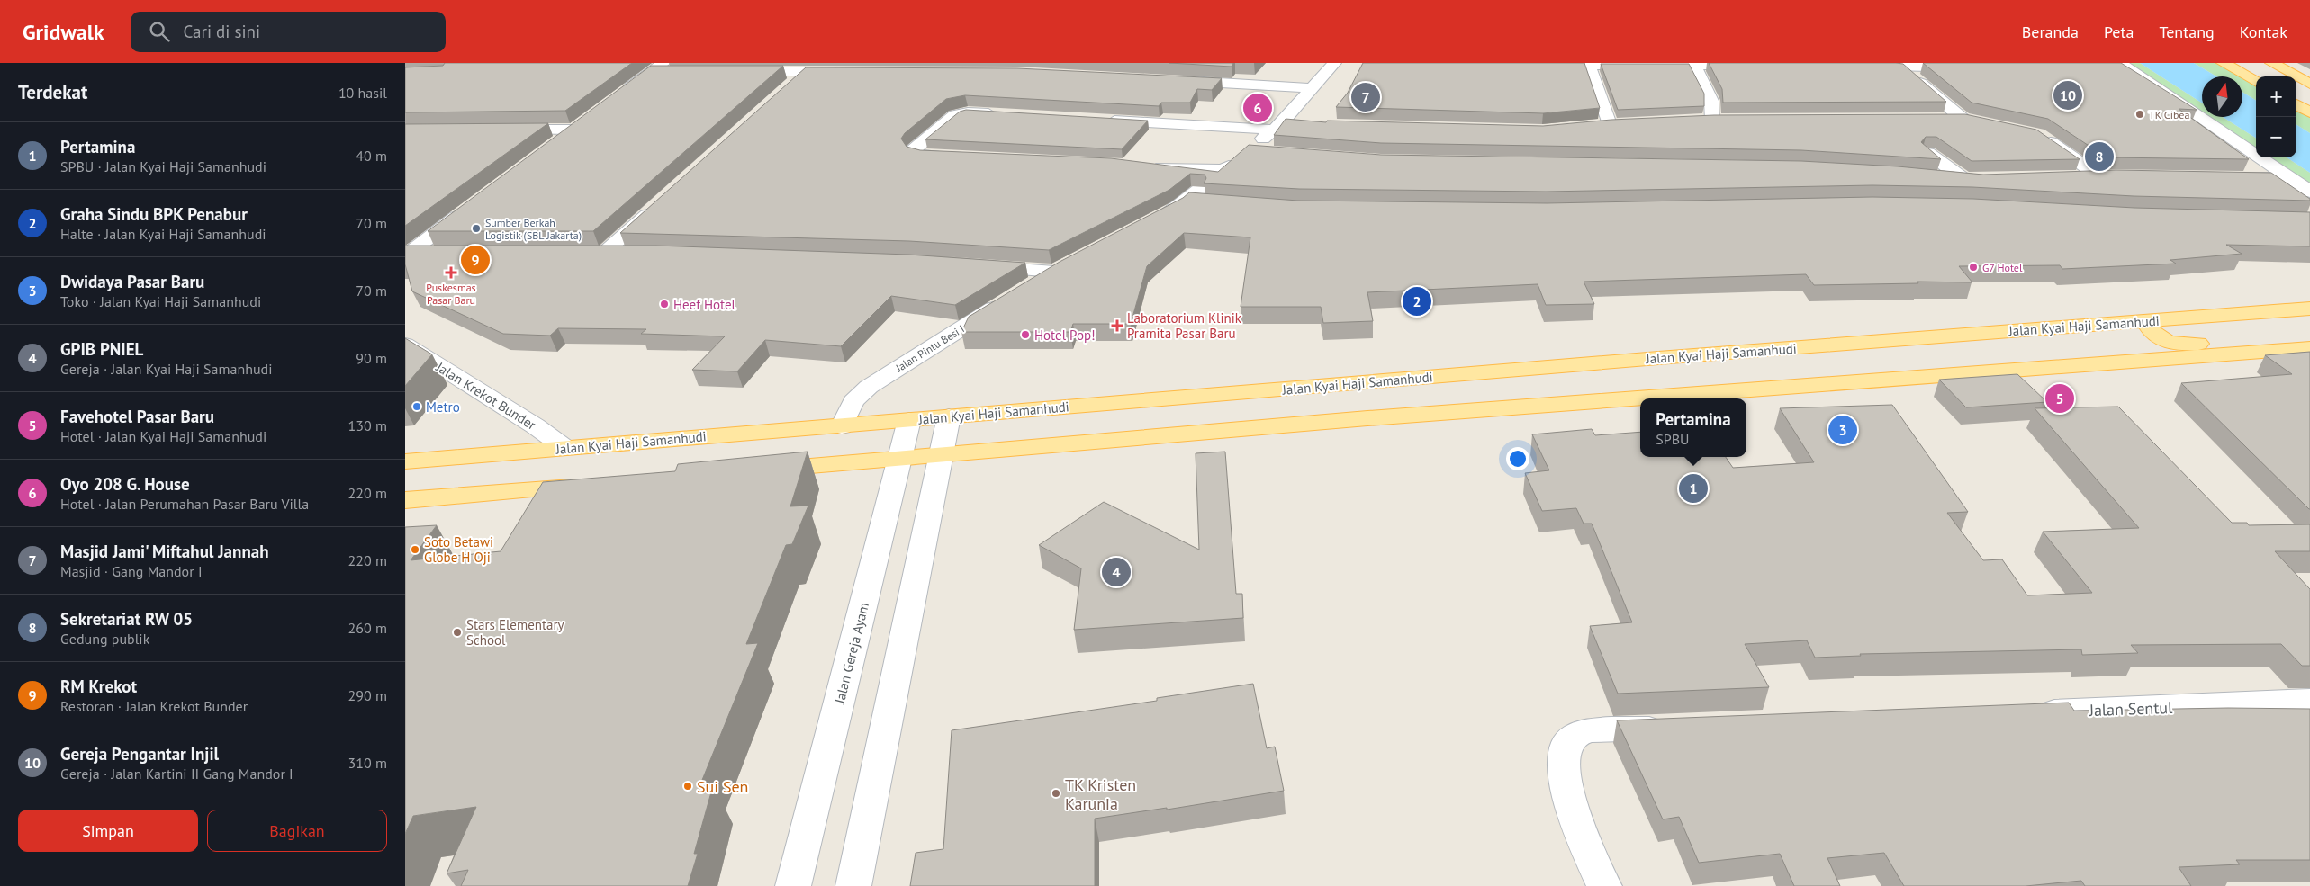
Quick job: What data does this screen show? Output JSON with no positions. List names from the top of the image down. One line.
{"streets":{"main road":["Jalan Kyai Haji Samanhudi"],"street":["Jalan Pintu Besi I","Jalan Krekot Bunder","Jalan Gereja Ayam","Jalan Sentul"]},"crossings":[["Jalan Kyai Haji Samanhudi","Jalan Pintu Besi I"],["Jalan Kyai Haji Samanhudi","Jalan Krekot Bunder"],["Jalan Kyai Haji Samanhudi","Jalan Gereja Ayam"]],"places":{"other":["TK Cibea","Sumber Berkah Logistik (SBL Jakarta)","G7 Hotel","Heef Hotel","Hotel Pop!","Metro","Soto Betawi Globe H Oji","Stars Elementary School","Sui Sen","TK Kristen Karunia"],"health":["Puskesmas Pasar Baru","Laboratorium Klinik Pramita Pasar Baru"]},"north":"top","page":{"header":"Gridwalk","search":"Cari di sini","nav":["Beranda","Peta","Tentang","Kontak"],"heading":["Terdekat","10 hasil"],"map_buttons":["+","−"],"pins":["10","7","6","8","9","2","5","3","1","4"],"list":[{"mark":"1","name":"Pertamina","note":"SPBU · Jalan Kyai Haji Samanhudi","value":"40 m"},{"mark":"2","name":"Graha Sindu BPK Penabur","note":"Halte · Jalan Kyai Haji Samanhudi","value":"70 m"},{"mark":"3","name":"Dwidaya Pasar Baru","note":"Toko · Jalan Kyai Haji Samanhudi","value":"70 m"},{"mark":"4","name":"GPIB PNIEL","note":"Gereja · Jalan Kyai Haji Samanhudi","value":"90 m"},{"mark":"5","name":"Favehotel Pasar Baru","note":"Hotel · Jalan Kyai Haji Samanhudi","value":"130 m"},{"mark":"6","name":"Oyo 208 G. House","note":"Hotel · Jalan Perumahan Pasar Baru Villa","value":"220 m"},{"mark":"7","name":"Masjid Jami' Miftahul Jannah","note":"Masjid · Gang Mandor I","value":"220 m"},{"mark":"8","name":"Sekretariat RW 05","note":"Gedung publik","value":"260 m"},{"mark":"9","name":"RM Krekot","note":"Restoran · Jalan Krekot Bunder","value":"290 m"},{"mark":"10","name":"Gereja Pengantar Injil","note":"Gereja · Jalan Kartini II Gang Mandor I","value":"310 m"}],"popup":["Pertamina","SPBU"],"buttons":["Simpan","Bagikan"]}}
